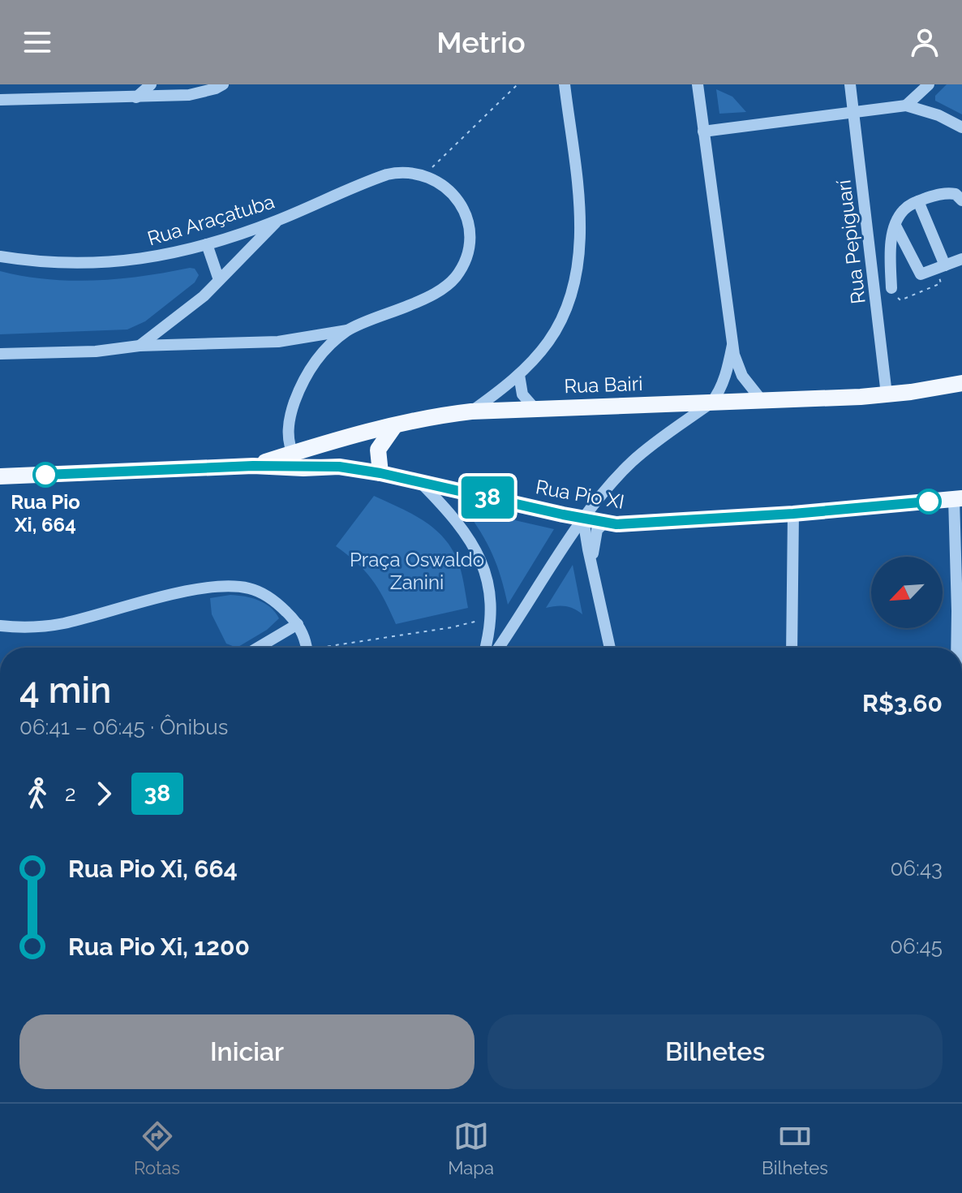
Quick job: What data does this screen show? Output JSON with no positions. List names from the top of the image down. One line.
{"streets":{"main road":["Rua Bairi","Rua Pio XI"],"street":["Rua Araçatuba","Rua Pepiguarí"]},"crossings":[["Rua Pepiguarí","Rua Bairi"],["Rua Bairi","Rua Pio XI"]],"parks":["Praça Oswaldo Zanini"],"places":["Rua Pio Xi, 664"],"lines":["bus line 38"],"north":"bottom left","page":{"header":"Metrio","on_map":"38","heading":["4 min","06:41 – 06:45 · Ônibus","R$3.60"],"legs":["2","38"],"list":[{"name":"Rua Pio Xi, 664","value":"06:43"},{"name":"Rua Pio Xi, 1200","value":"06:45"}],"buttons":["Iniciar","Bilhetes"],"tabs":["Rotas","Mapa","Bilhetes"]}}
